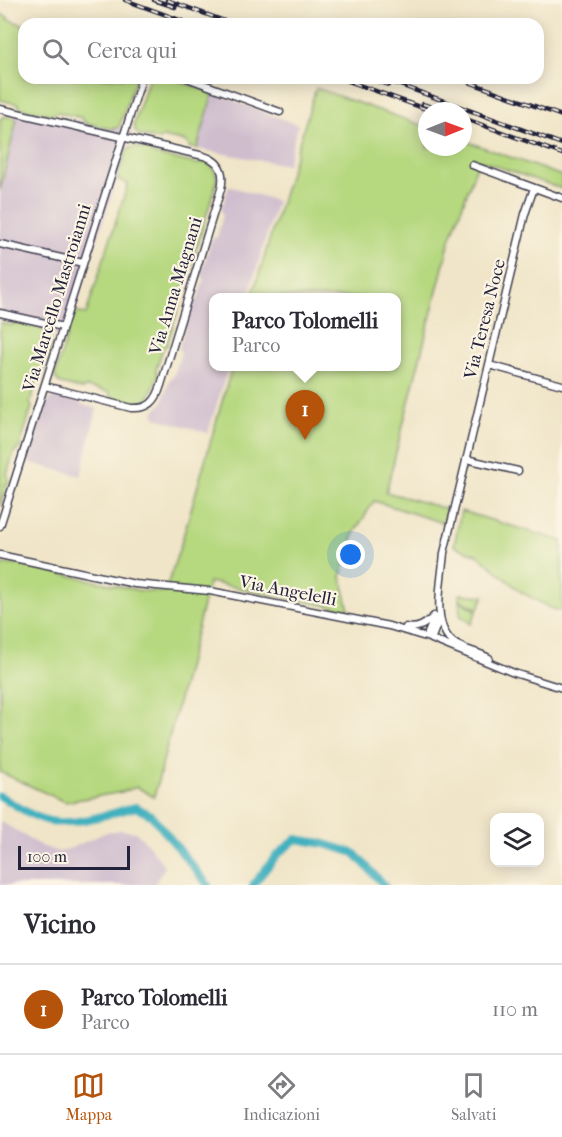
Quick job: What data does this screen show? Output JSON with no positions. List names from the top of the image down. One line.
{"streets":{"street":["Via Anna Magnani","Via Marcello Mastroianni","Via Teresa Noce","Via Angelelli"]},"crossings":[["Via Anna Magnani","Via Marcello Mastroianni"],["Via Teresa Noce","Via Angelelli"]],"scale_bar":"100 m","north":"right","page":{"search":"Cerca qui","popup":["Parco Tolomelli","Parco"],"pins":"1","scale":"100 m","heading":"Vicino","list":[{"mark":"1","name":"Parco Tolomelli","note":"Parco","value":"110 m"}],"nav":["Mappa","Indicazioni","Salvati"]}}
